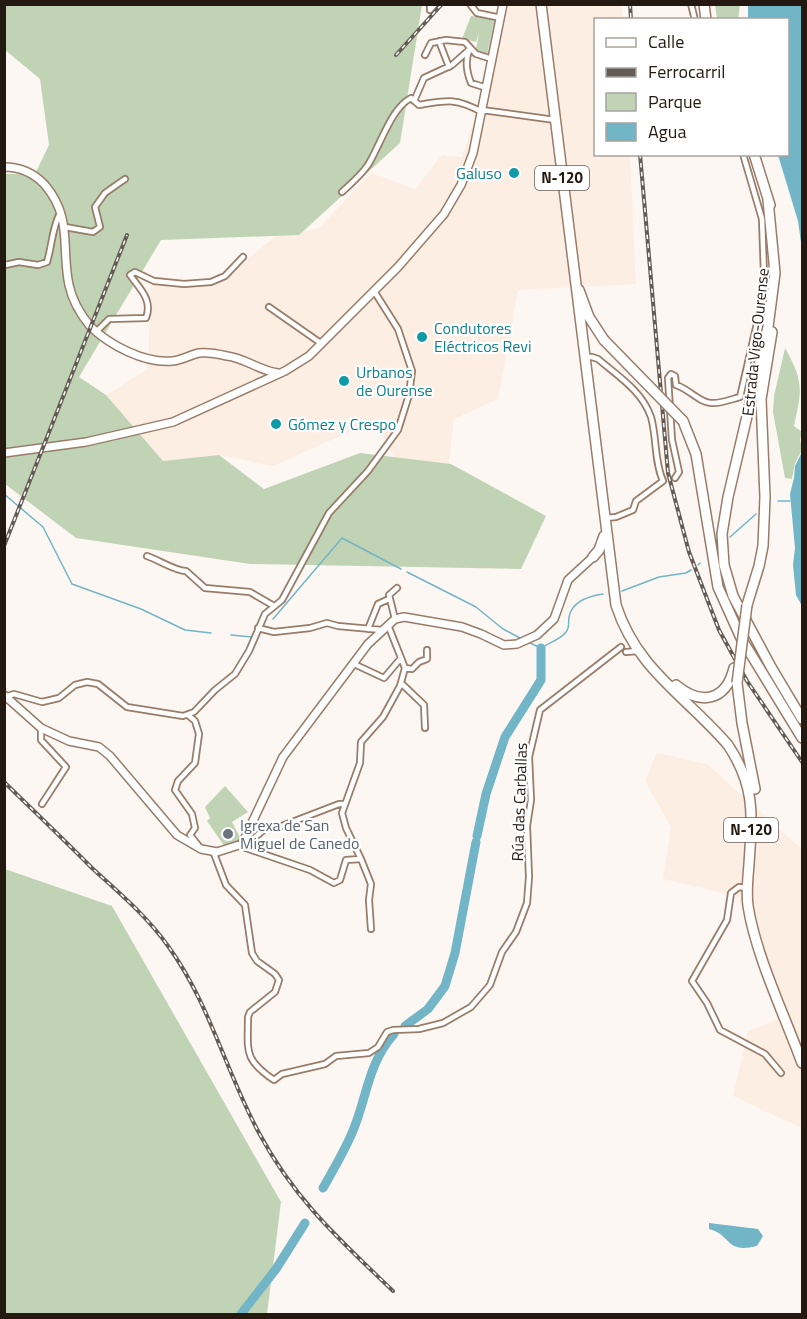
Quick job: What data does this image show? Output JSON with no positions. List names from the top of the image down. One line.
{"streets":{"highway":["N-120","Estrada Vigo-Ourense"],"street":["Rúa das Carballas"]},"crossings":[["N-120","Estrada Vigo-Ourense"]],"places":["Galuso","Condutores Eléctricos Revi","Urbanos de Ourense","Gómez y Crespo","Igrexa de San Miguel de Canedo"],"legend":["Calle","Ferrocarril","Parque","Agua"]}
